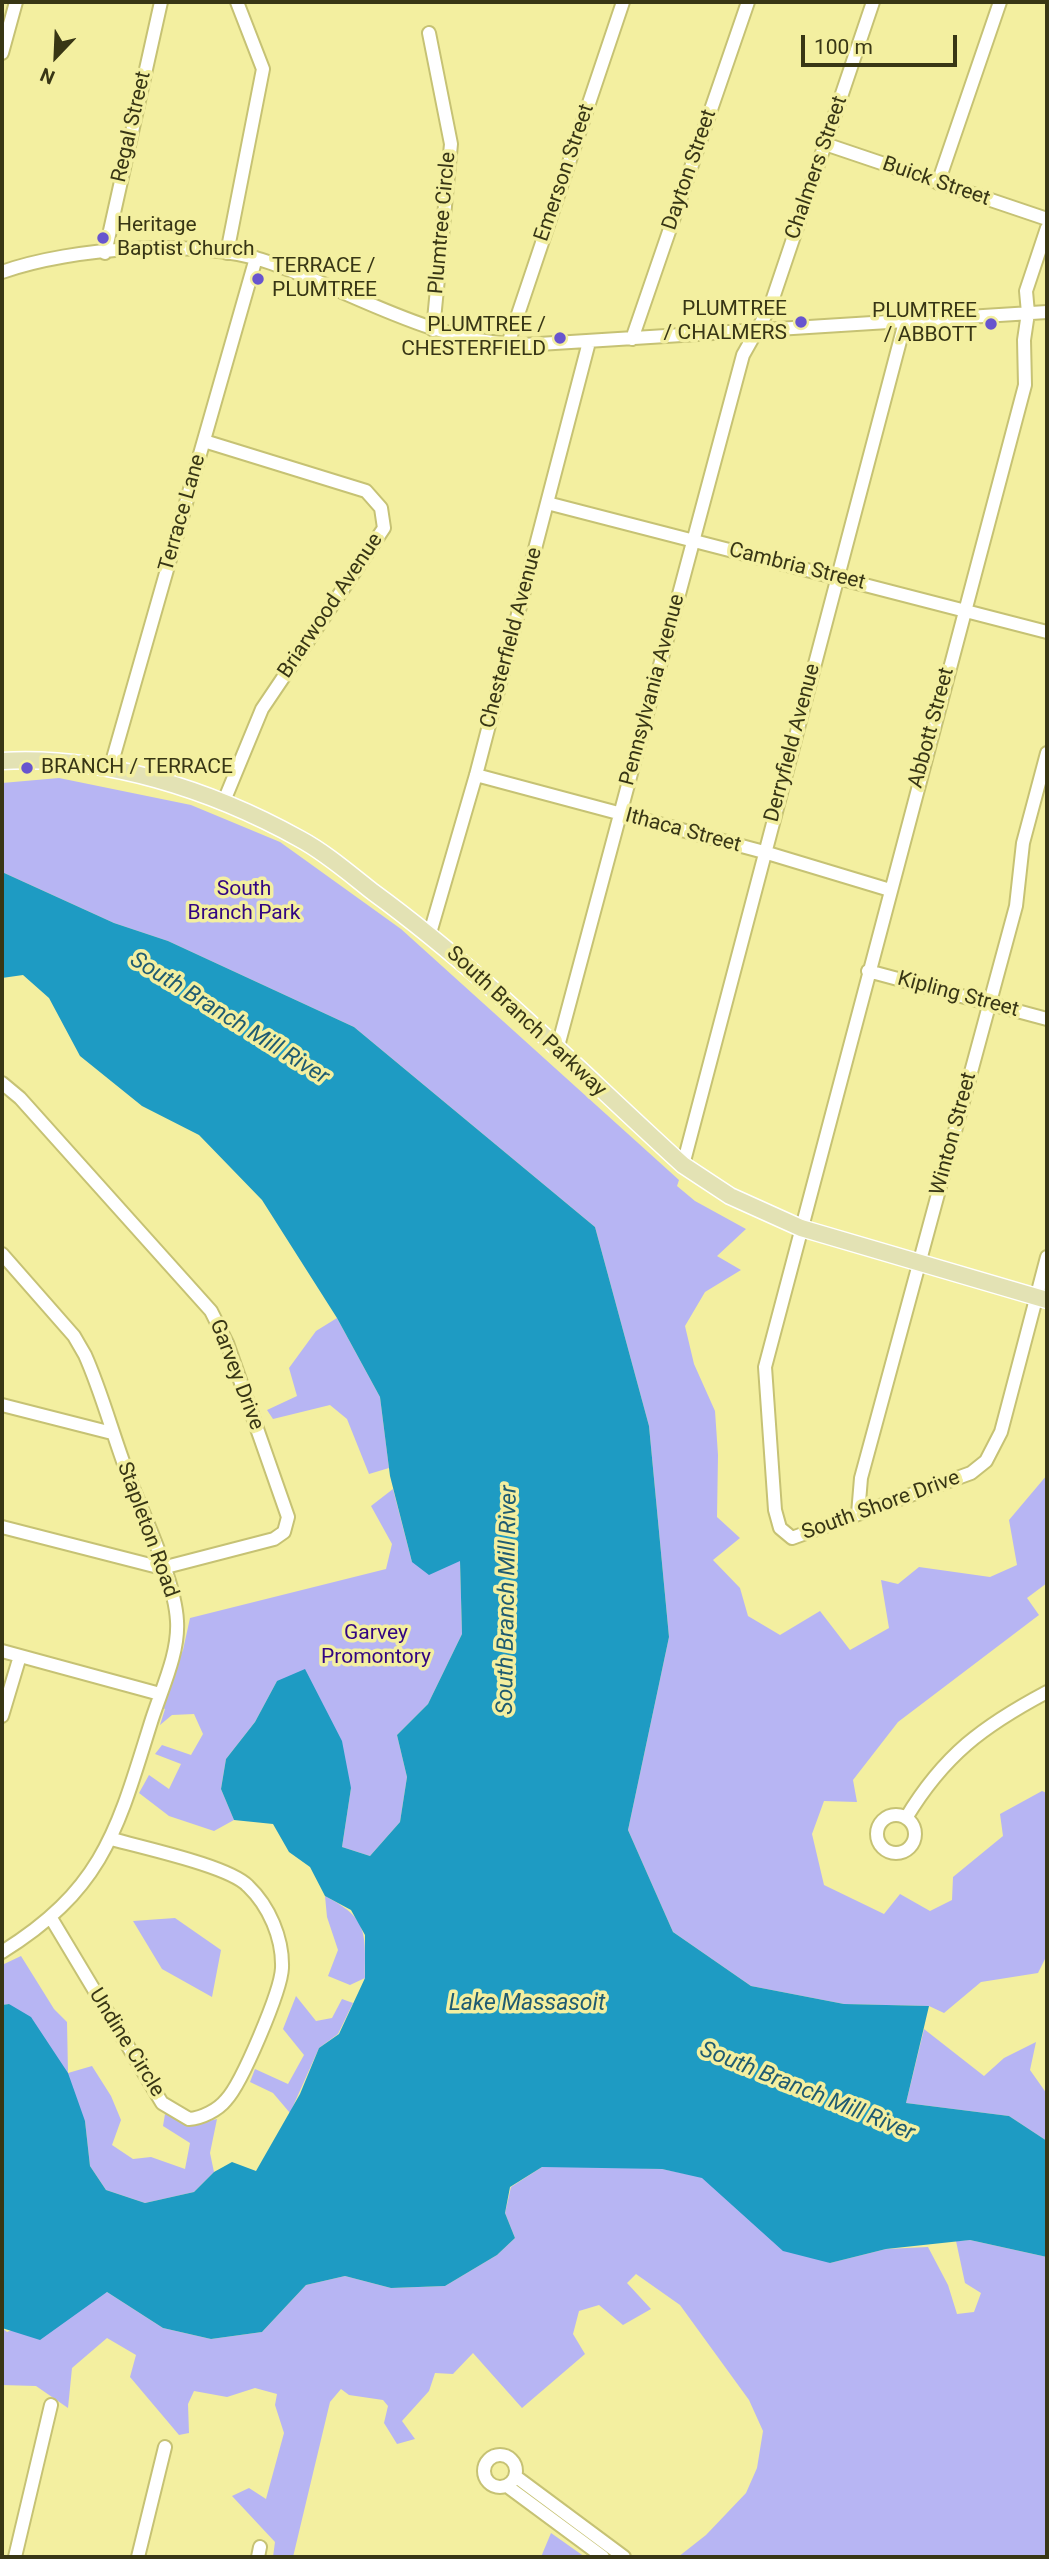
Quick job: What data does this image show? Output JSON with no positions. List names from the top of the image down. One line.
{"streets":{"main road":["South Branch Parkway"],"street":["Regal Street","Chalmers Street","Dayton Street","Emerson Street","Buick Street","Plumtree Circle","Terrace Lane","Cambria Street","Briarwood Avenue","Chesterfield Avenue","Pennsylvania Avenue","Abbott Street","Derryfield Avenue","Ithaca Street","Kipling Street","Winton Street","Garvey Drive","South Shore Drive","Stapleton Road","Undine Circle"]},"crossings":[["Chalmers Street","Buick Street"],["Chalmers Street","Pennsylvania Avenue"],["Terrace Lane","Briarwood Avenue"],["Terrace Lane","South Branch Parkway"],["Cambria Street","Chesterfield Avenue"],["Cambria Street","Pennsylvania Avenue"],["Cambria Street","Abbott Street"],["Cambria Street","Derryfield Avenue"],["Briarwood Avenue","South Branch Parkway"],["Chesterfield Avenue","Ithaca Street"],["Chesterfield Avenue","South Branch Parkway"],["Pennsylvania Avenue","Ithaca Street"],["Pennsylvania Avenue","South Branch Parkway"],["Abbott Street","Ithaca Street"],["Abbott Street","Kipling Street"],["Abbott Street","South Branch Parkway"],["Abbott Street","South Shore Drive"],["Derryfield Avenue","Ithaca Street"],["Derryfield Avenue","South Branch Parkway"],["Kipling Street","Winton Street"],["South Branch Parkway","Winton Street"],["South Branch Parkway","South Shore Drive"],["Winton Street","South Shore Drive"],["Garvey Drive","Stapleton Road"],["Stapleton Road","Undine Circle"]],"water":["South Branch Mill River","Lake Massasoit"],"parks":["South Branch Park","Garvey Promontory"],"places":["Heritage Baptist Church","TERRACE / PLUMTREE","PLUMTREE / CHALMERS","PLUMTREE / ABBOTT","PLUMTREE / CHESTERFIELD","BRANCH / TERRACE"],"scale_bar":"100 m","north":"bottom left"}
